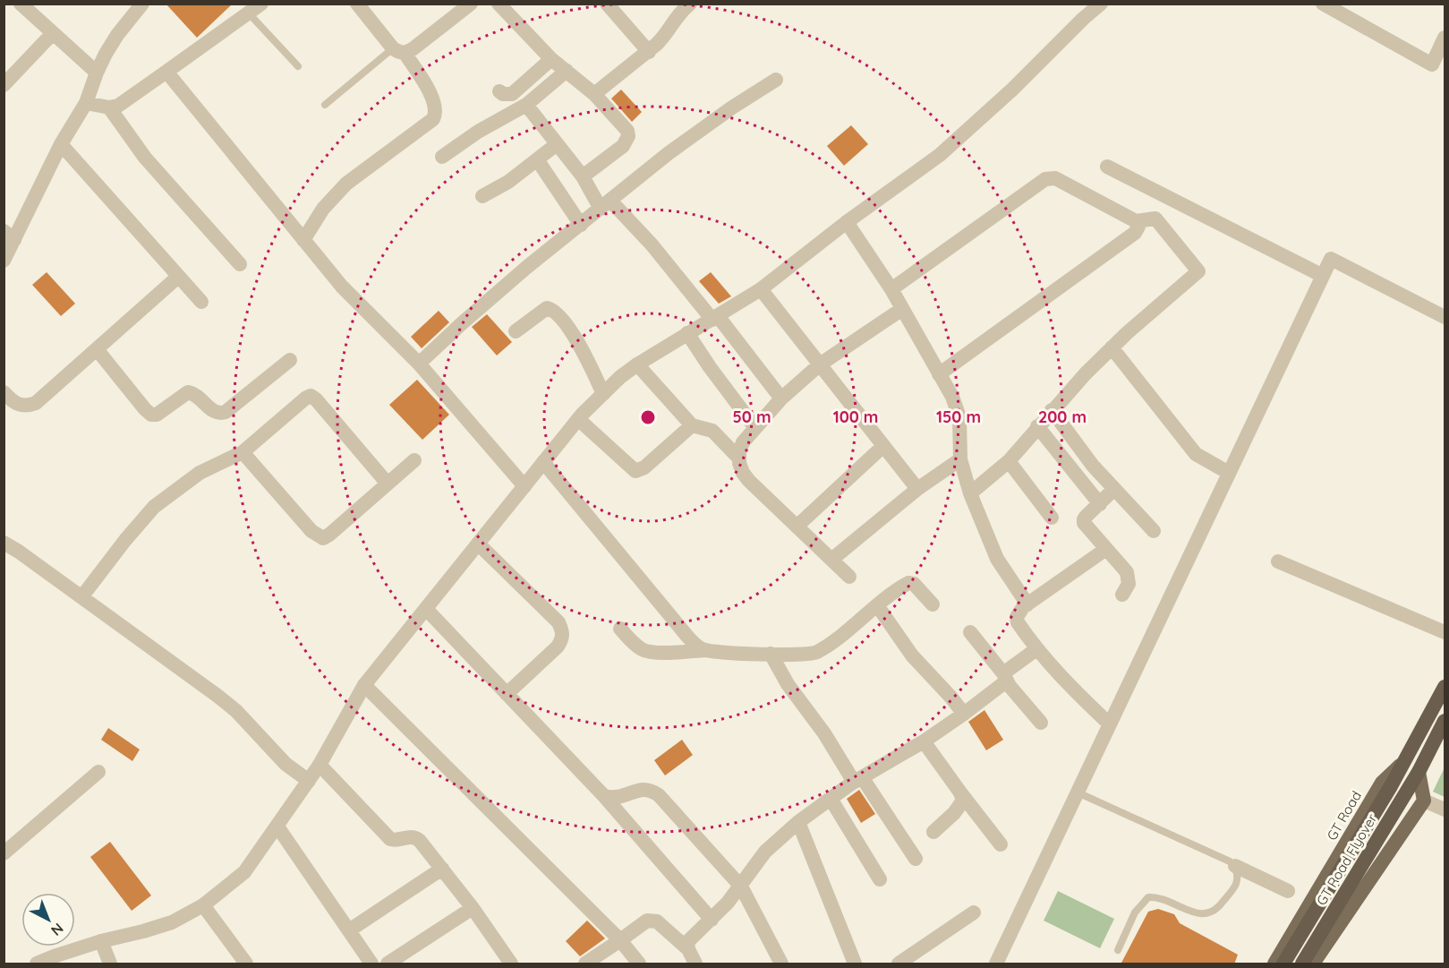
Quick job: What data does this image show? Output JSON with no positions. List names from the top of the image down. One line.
{"streets":{"highway":["GT Road","GT Road Flyover"]},"crossings":[["GT Road","GT Road Flyover"]],"north":"bottom right","rings":["50 m","100 m","150 m","200 m"]}
